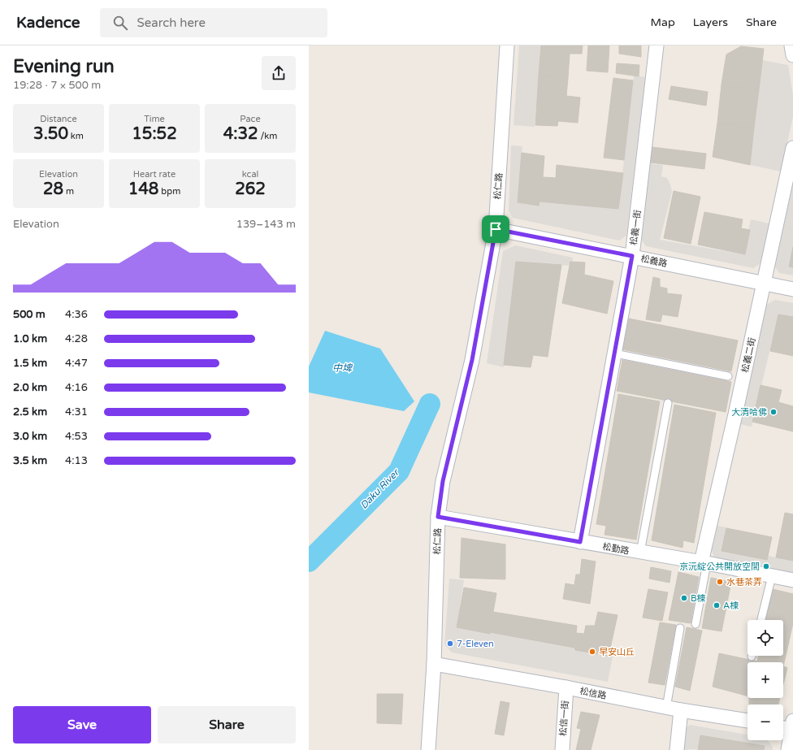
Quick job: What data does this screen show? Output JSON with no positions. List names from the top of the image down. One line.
{"streets":{"street":["松仁路","松義一街","松義路","松義二街","松勤路","松信路","松信一街"]},"crossings":[["松仁路","松義路"],["松仁路","松勤路"],["松仁路","松信路"],["松義一街","松義路"],["松義一街","松勤路"],["松義路","松義二街"],["松義二街","松勤路"],["松信路","松信一街"]],"water":["中埤","Daku River"],"places":["大清哈佛","京沅綻公共開放空間","水巷茶弄","B棟","A棟","7-Eleven","早安山丘"],"page":{"header":"Kadence","search":"Search here","nav":["Map","Layers","Share"],"heading":["Evening run","19:28 · 7 × 500 m"],"stats":[["Distance","3.50 km"],["Time","15:52"],["Pace","4:32 /km"],["Elevation","28 m"],["Heart rate","148 bpm"],["kcal","262"]],"chart":["Elevation","139–143 m"],"list":[{"name":"500 m","note":"4:36"},{"name":"1.0 km","note":"4:28"},{"name":"1.5 km","note":"4:47"},{"name":"2.0 km","note":"4:16"},{"name":"2.5 km","note":"4:31"},{"name":"3.0 km","note":"4:53"},{"name":"3.5 km","note":"4:13"}],"map_buttons":["+","−"],"buttons":["Save","Share"]}}
